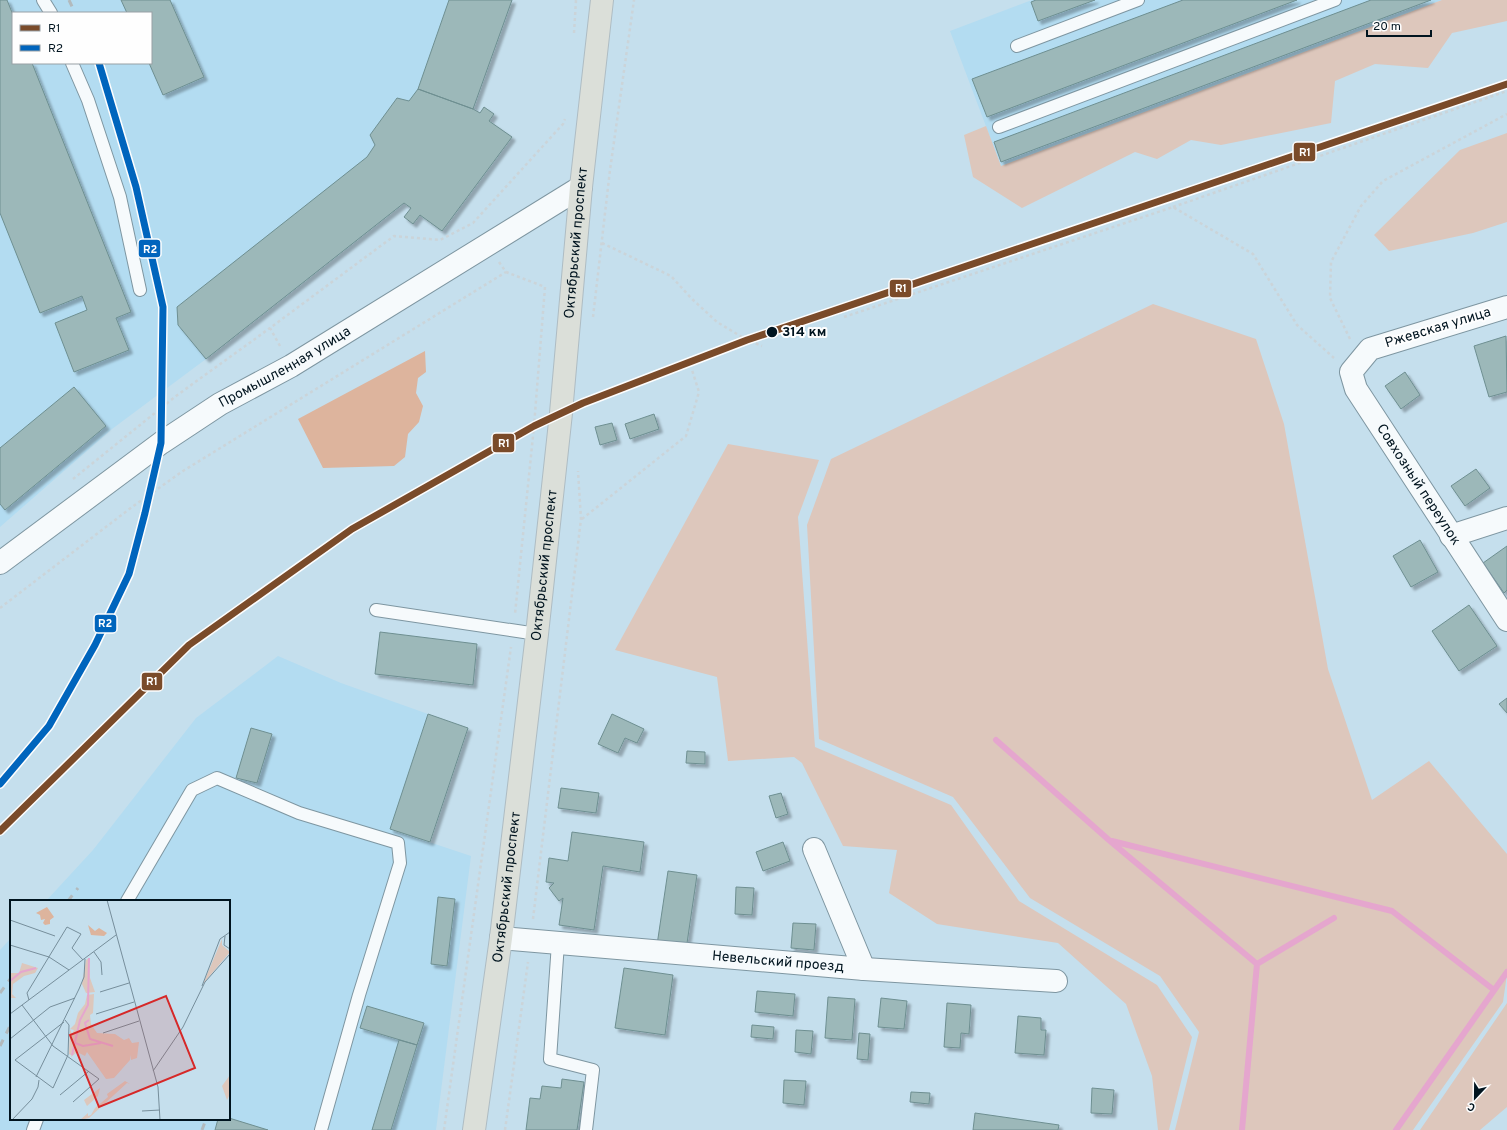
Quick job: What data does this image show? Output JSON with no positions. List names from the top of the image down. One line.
{"streets":{"main road":["Октябрьский проспект"],"street":["Ржевская улица","Промышленная улица","Совхозный переулок","Невельский проезд"]},"crossings":[["Октябрьский проспект","Промышленная улица"],["Октябрьский проспект","Невельский проезд"],["Ржевская улица","Совхозный переулок"]],"places":["314 км"],"lines":["transit line R2","transit line R1"],"legend":["R1","R2"],"scale_bar":"20 m","north":"bottom"}
